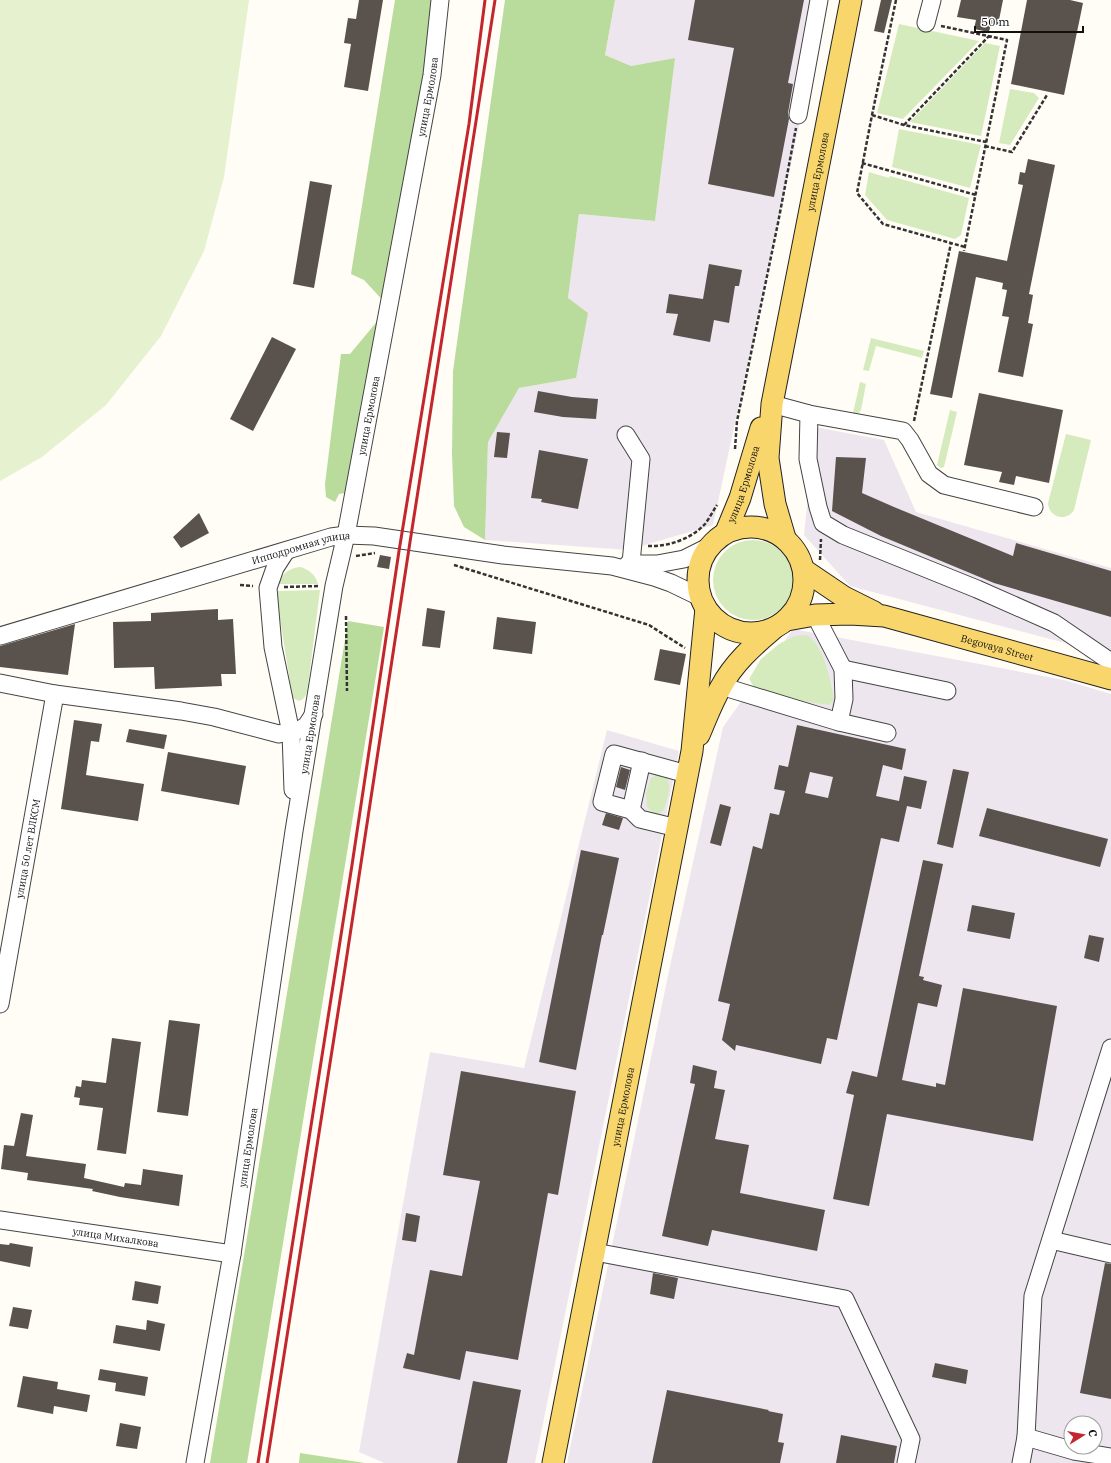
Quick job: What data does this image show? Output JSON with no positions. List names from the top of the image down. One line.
{"streets":{"main road":["улица Ермолова","Begovaya Street"],"street":["Ипподромная улица","улица 50 лет ВЛКСМ","улица Михалкова"]},"crossings":[["улица Ермолова","Ипподромная улица"],["улица Ермолова","Begovaya Street"],["улица Ермолова","улица Михалкова"],["Ипподромная улица","Begovaya Street"]],"scale_bar":"50 m","north":"right"}
